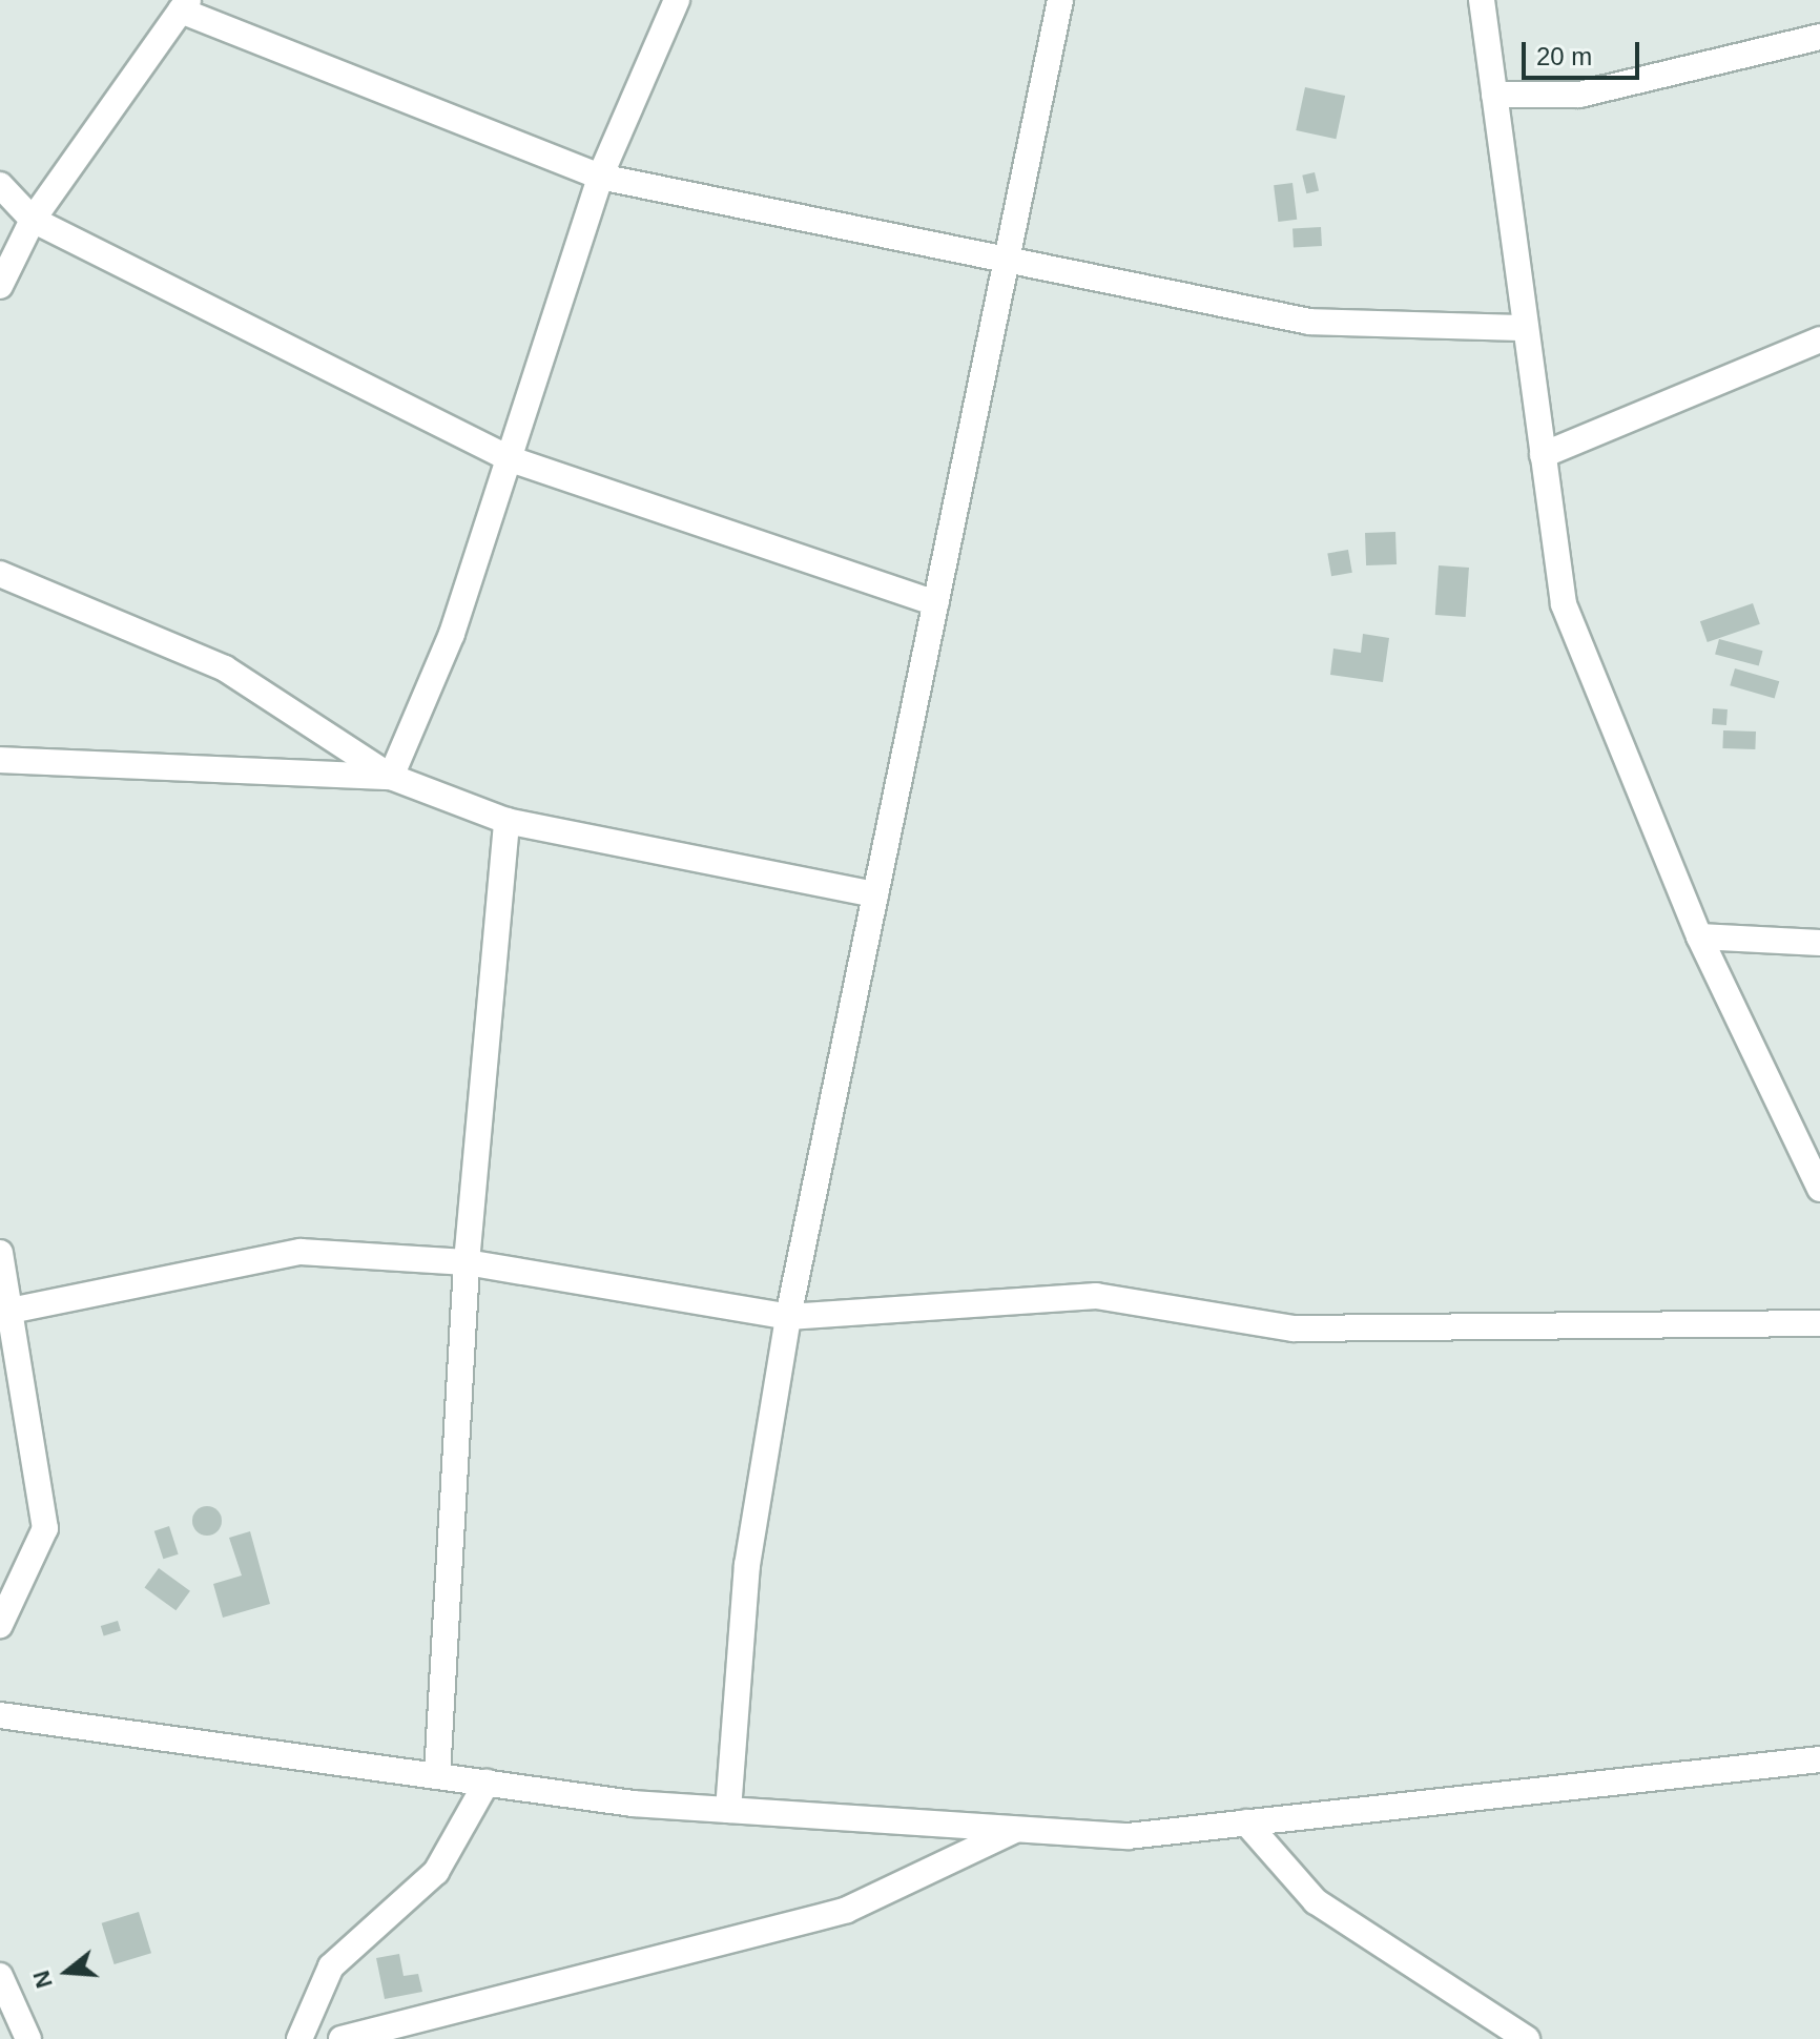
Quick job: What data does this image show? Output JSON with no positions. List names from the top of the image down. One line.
{"scale_bar":"20 m","north":"left"}
